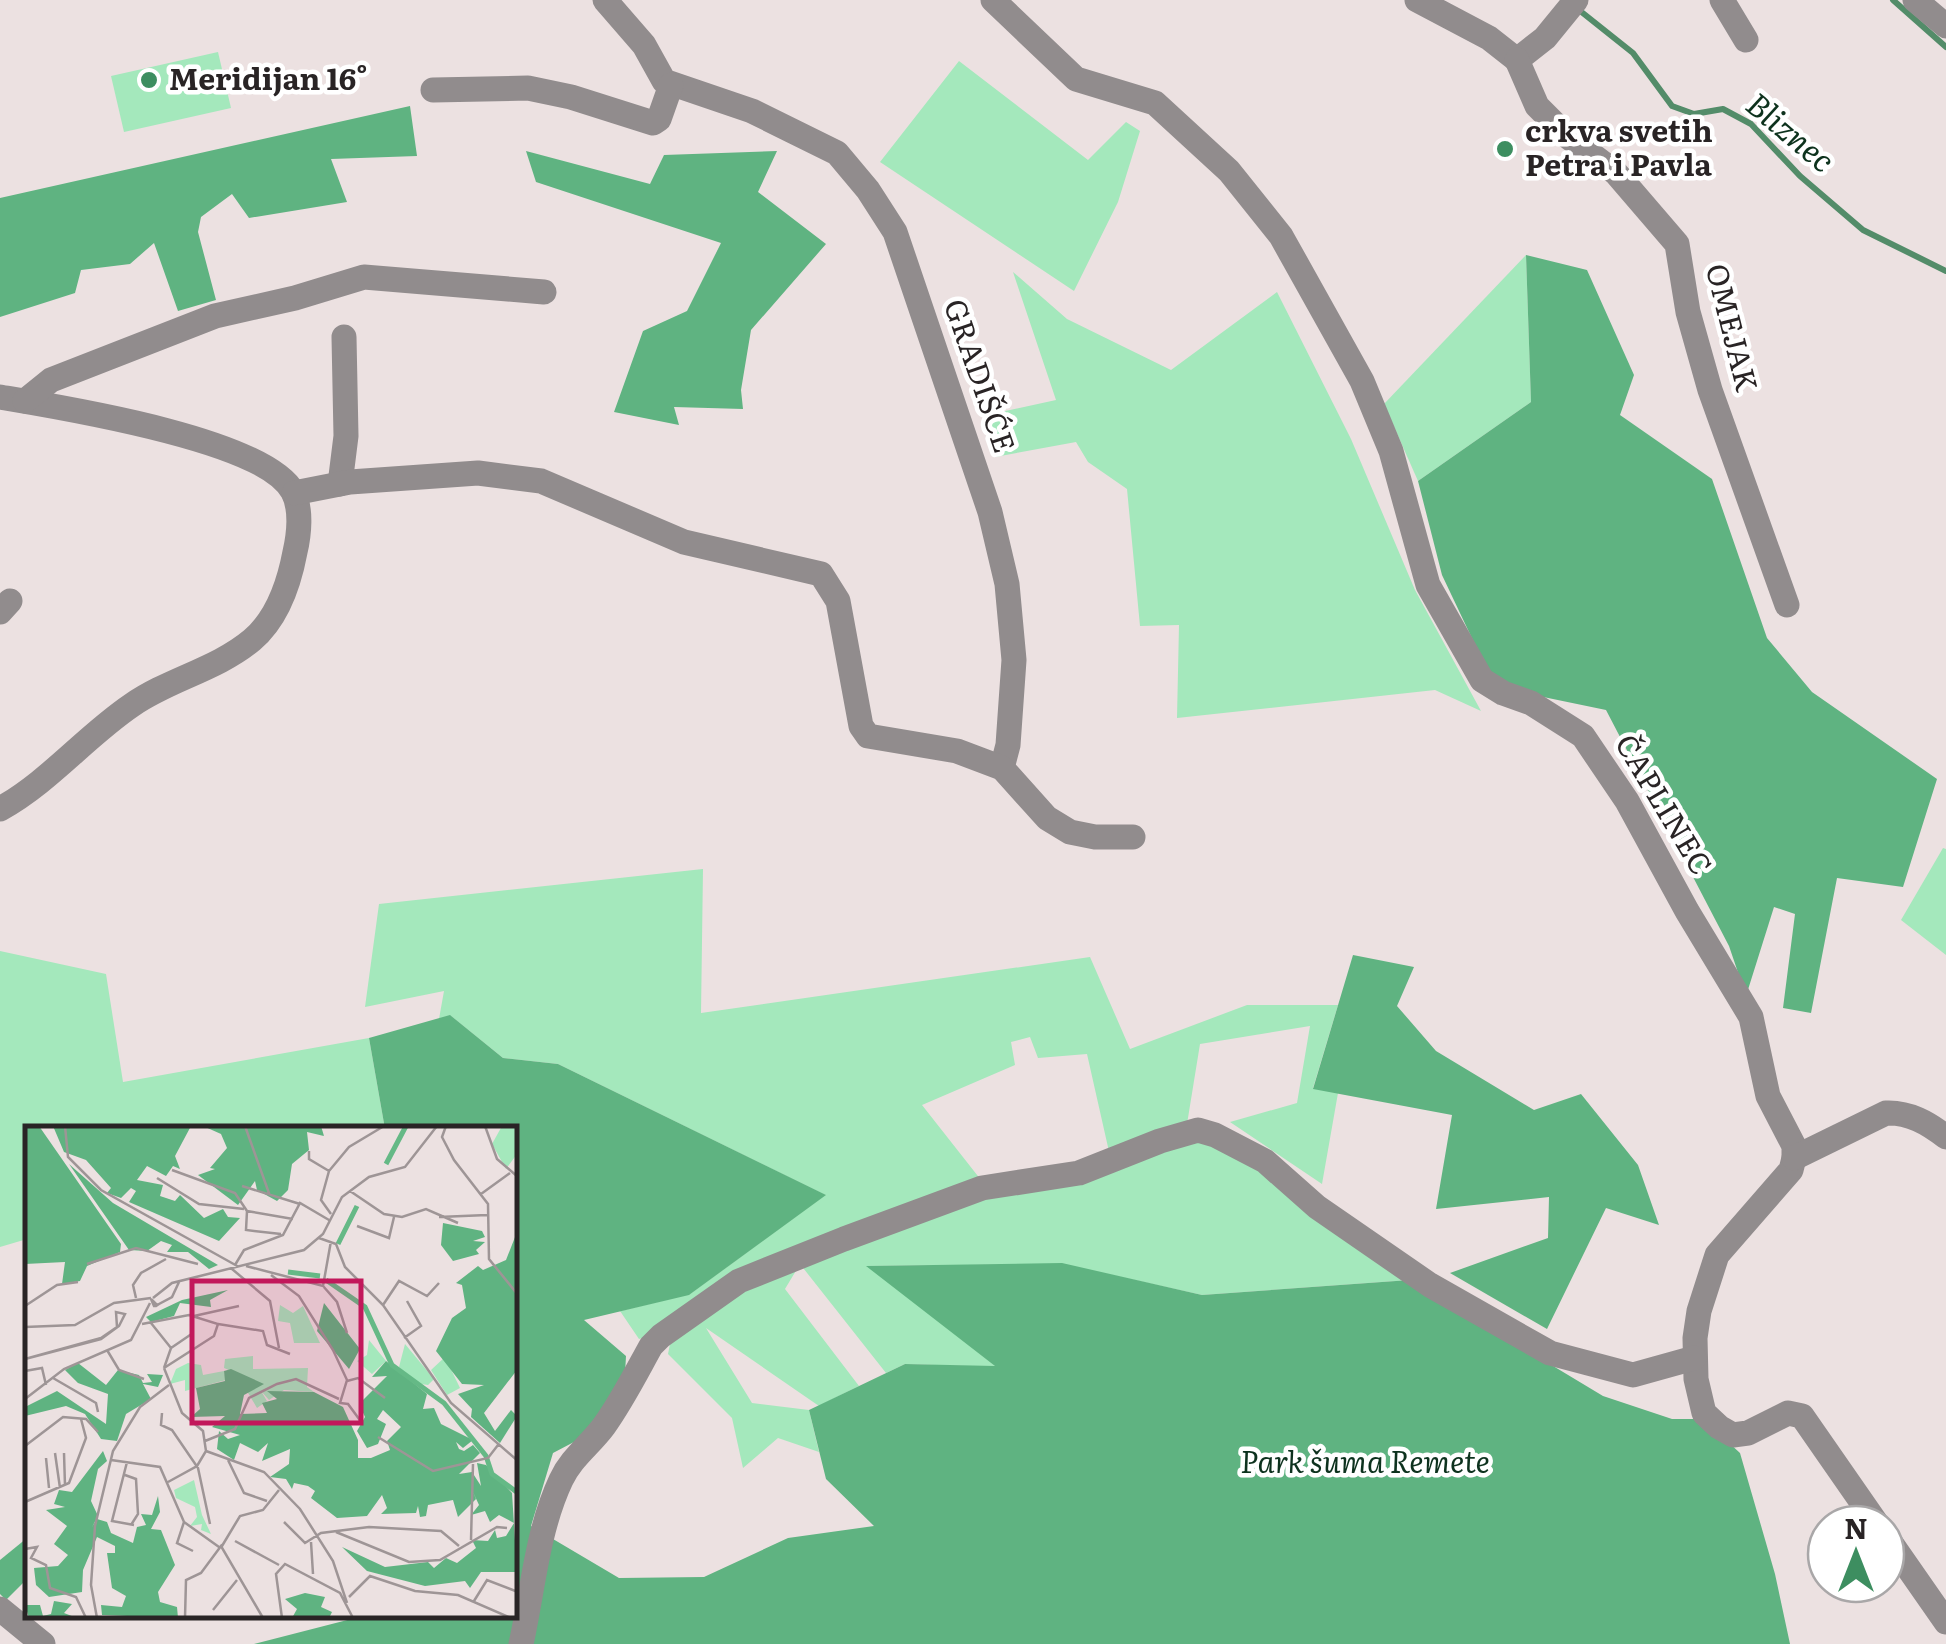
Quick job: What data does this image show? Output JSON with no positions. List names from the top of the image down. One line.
{"streets":{"street":["OMEJAK","GRADIŠĆE","ČAPLINEC"]},"water":["Bliznec"],"parks":["Park šuma Remete"],"places":["Meridijan 16°","crkva svetih Petra i Pavla"],"north":"top"}
